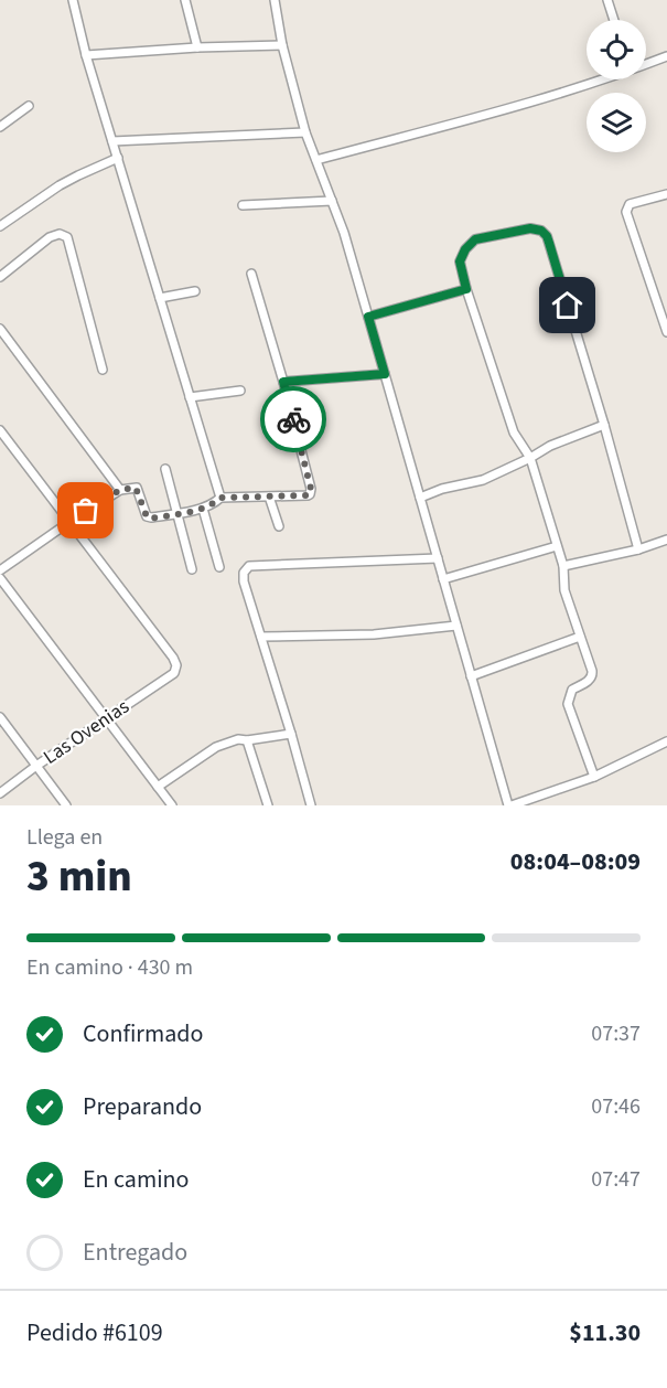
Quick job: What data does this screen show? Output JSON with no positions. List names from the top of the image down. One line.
{"streets":{"street":["Las Ovenias"]},"page":{"heading":["3 min","Llega en","08:04–08:09"],"panel":["Pedido #6109","$11.30"],"bar":"En camino · 430 m","list":[["Confirmado","07:37"],["Preparando","07:46"],["En camino","07:47"],"Entregado"]}}
